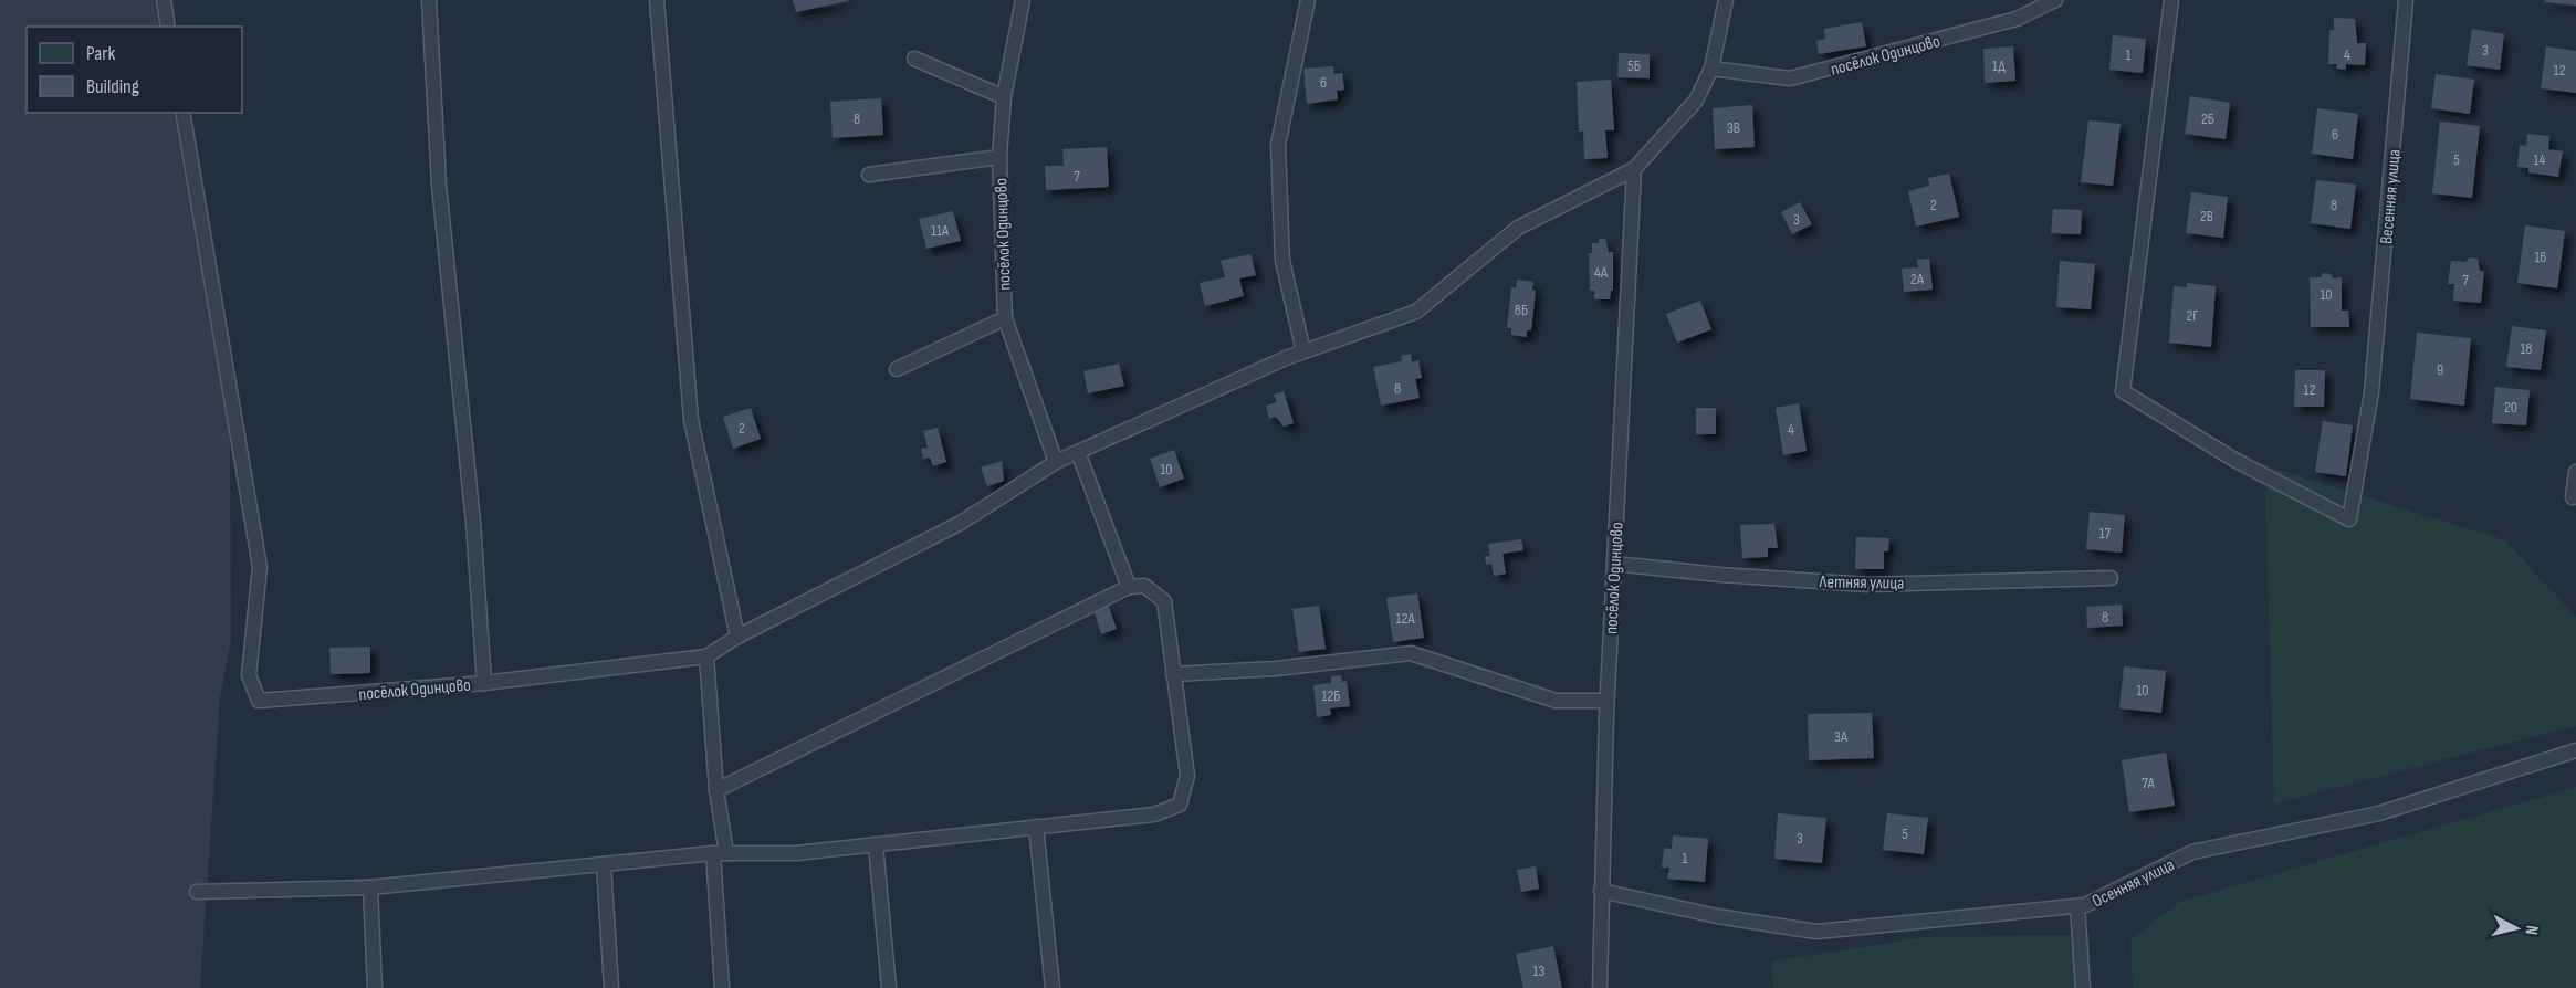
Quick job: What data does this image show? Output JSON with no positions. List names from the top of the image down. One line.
{"streets":{"lane":["посёлок Одинцово","Весенняя улица","Летняя улица","Осенняя улица"]},"crossings":[["посёлок Одинцово","Летняя улица"],["посёлок Одинцово","Осенняя улица"]],"house_numbers":["3","1","4","5Б","1Д","12","6","8","2Б","3В","6","5","14","7","2","8","2В","3","11А","16","4А","2А","7","10","8Б","2Г","18","9","8","12","20","2","4","10","17","8","12А","10","12Б","3А","7А","5","3","1","13"],"legend":["Park","Building"],"north":"right"}
